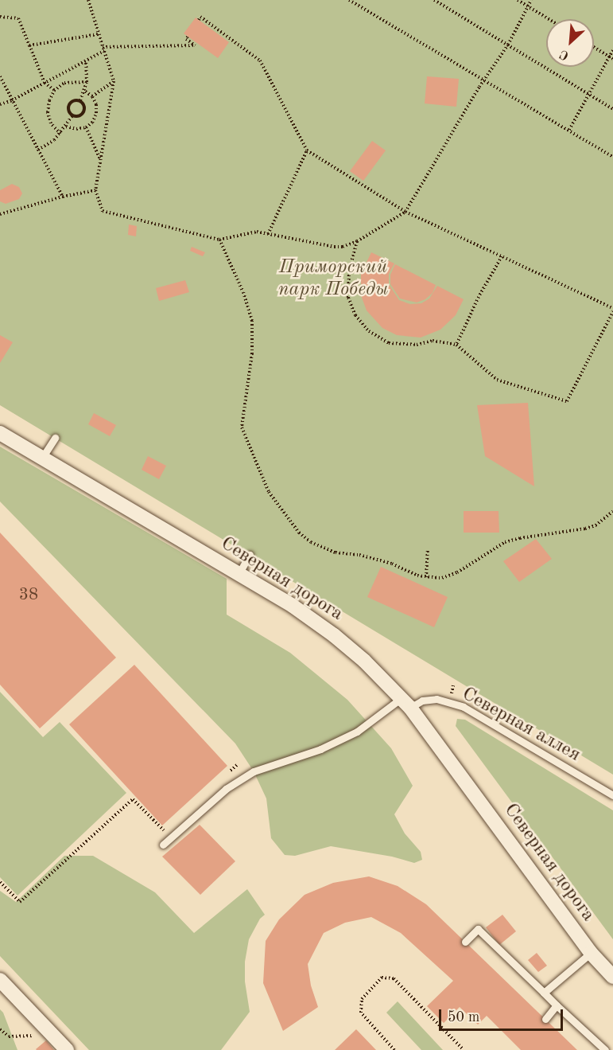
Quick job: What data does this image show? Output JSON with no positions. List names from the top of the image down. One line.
{"streets":{"street":["Северная дорога"],"lane":["Северная аллея"]},"crossings":[["Северная дорога","Северная аллея"]],"parks":["Приморский парк Победы"],"house_numbers":["38"],"scale_bar":"50 m","north":"bottom left"}
